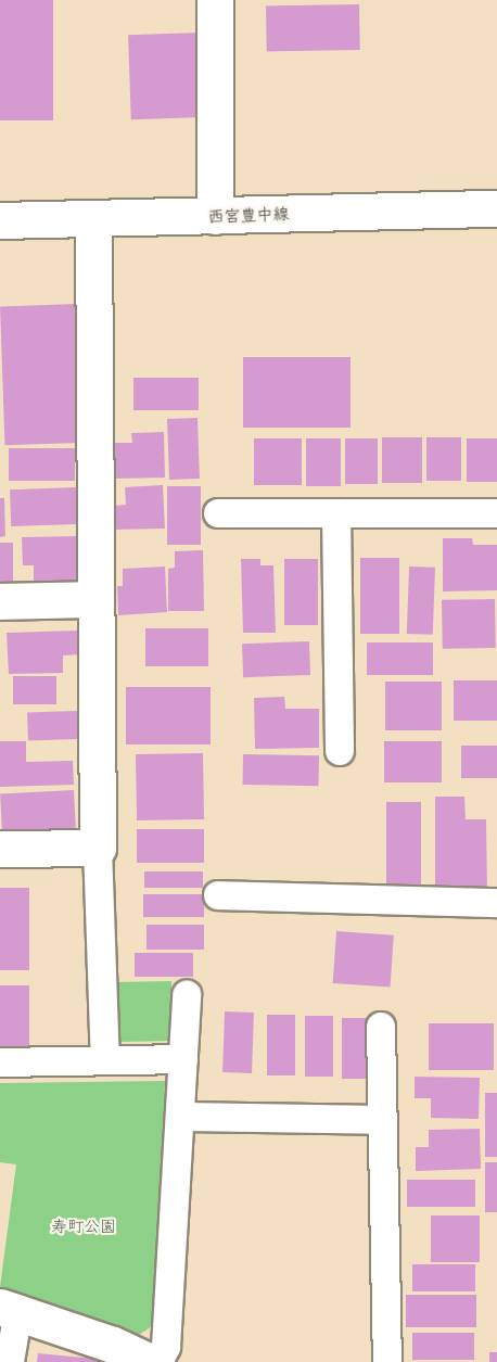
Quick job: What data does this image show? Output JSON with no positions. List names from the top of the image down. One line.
{"streets":{"street":["西宮豊中線"]},"parks":["寿町公園"]}
